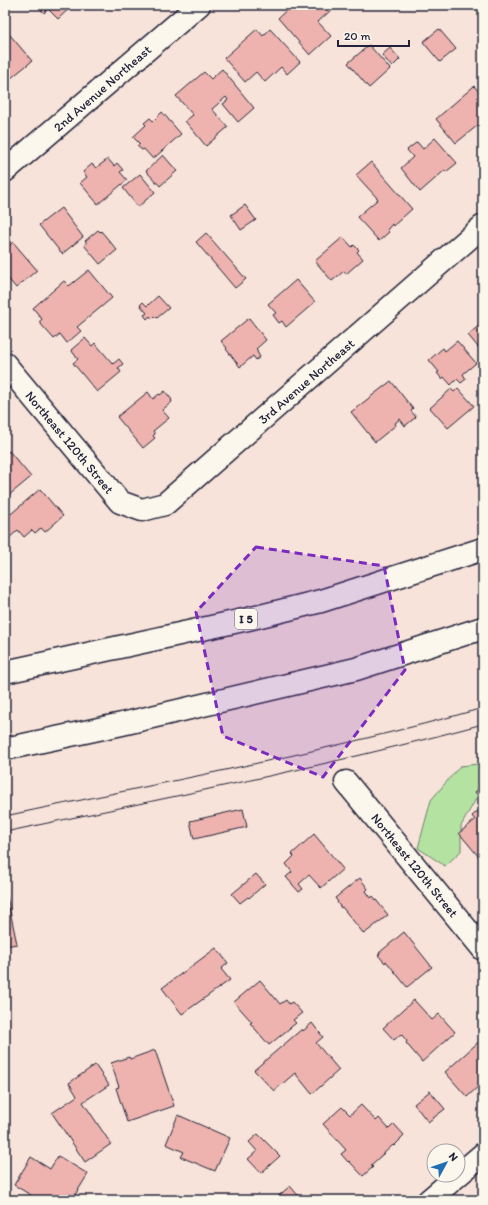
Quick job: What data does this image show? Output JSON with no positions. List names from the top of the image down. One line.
{"streets":{"main road":["2nd Avenue Northeast","3rd Avenue Northeast","Northeast 120th Street","I 5"]},"crossings":[["3rd Avenue Northeast","Northeast 120th Street"]],"scale_bar":"20 m","north":"top right"}
